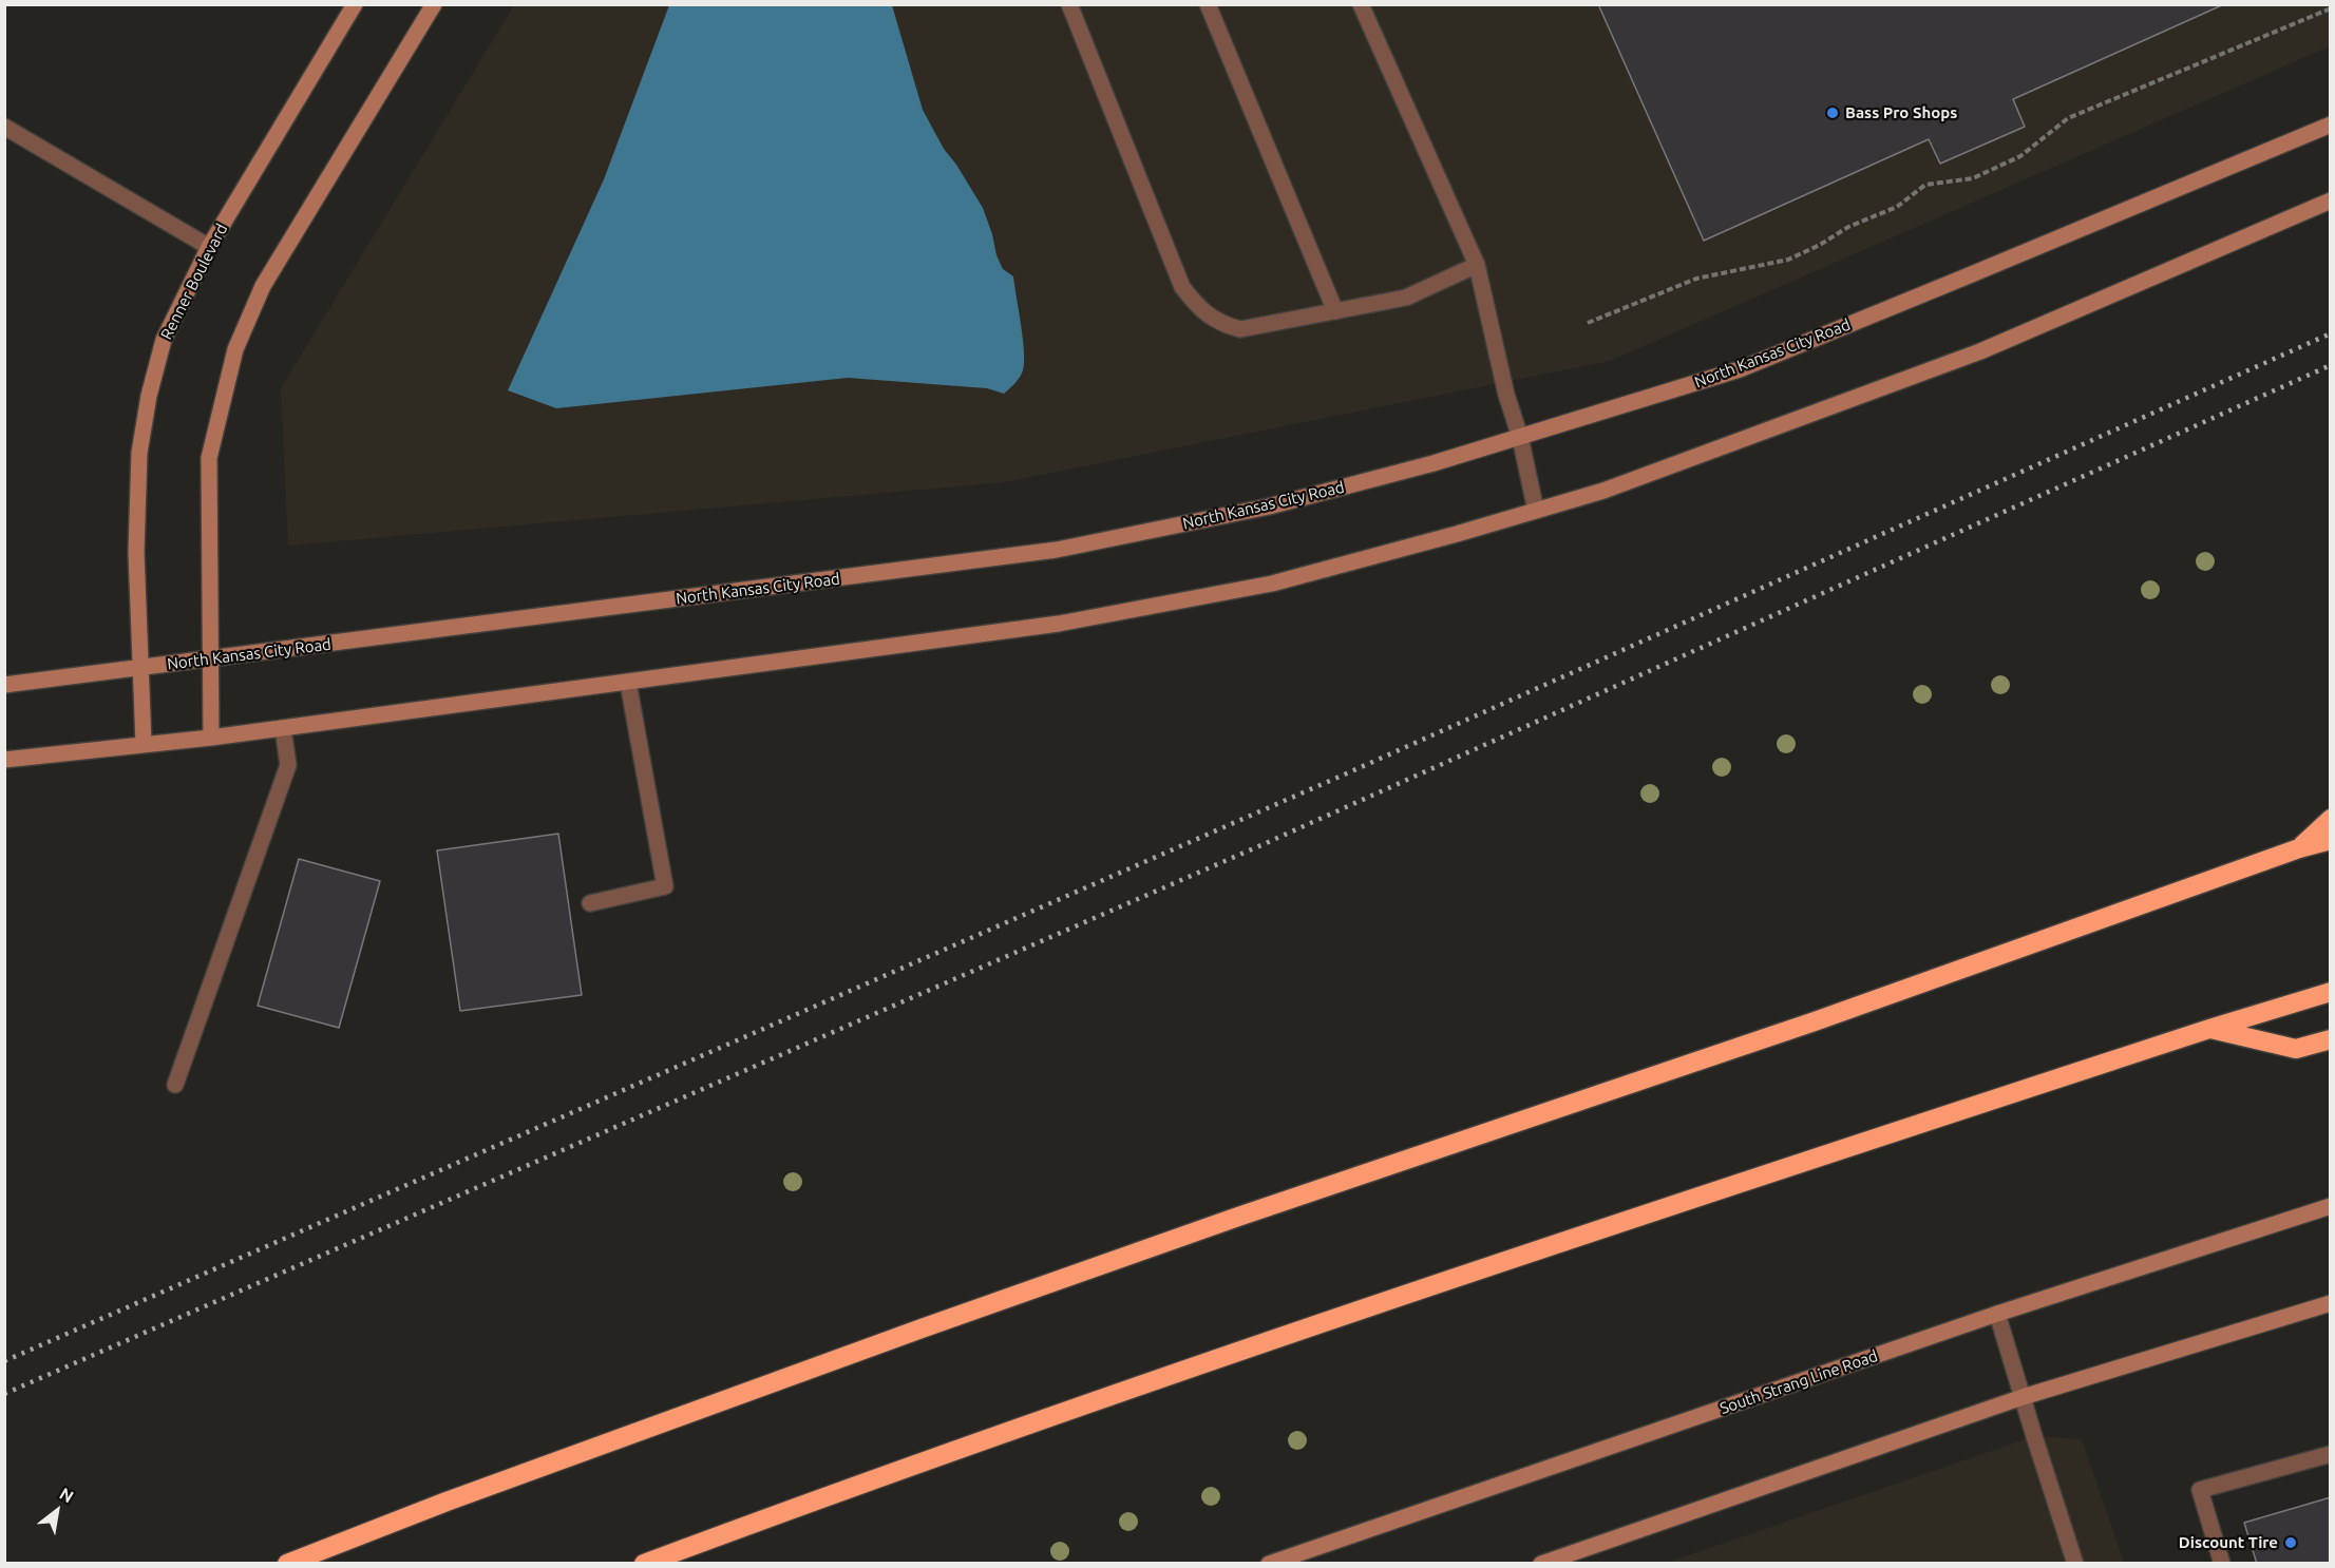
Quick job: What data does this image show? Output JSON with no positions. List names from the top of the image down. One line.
{"streets":{"main road":["Renner Boulevard","North Kansas City Road","South Strang Line Road"]},"crossings":[["Renner Boulevard","North Kansas City Road"]],"places":["Bass Pro Shops","Discount Tire"],"north":"top right"}
